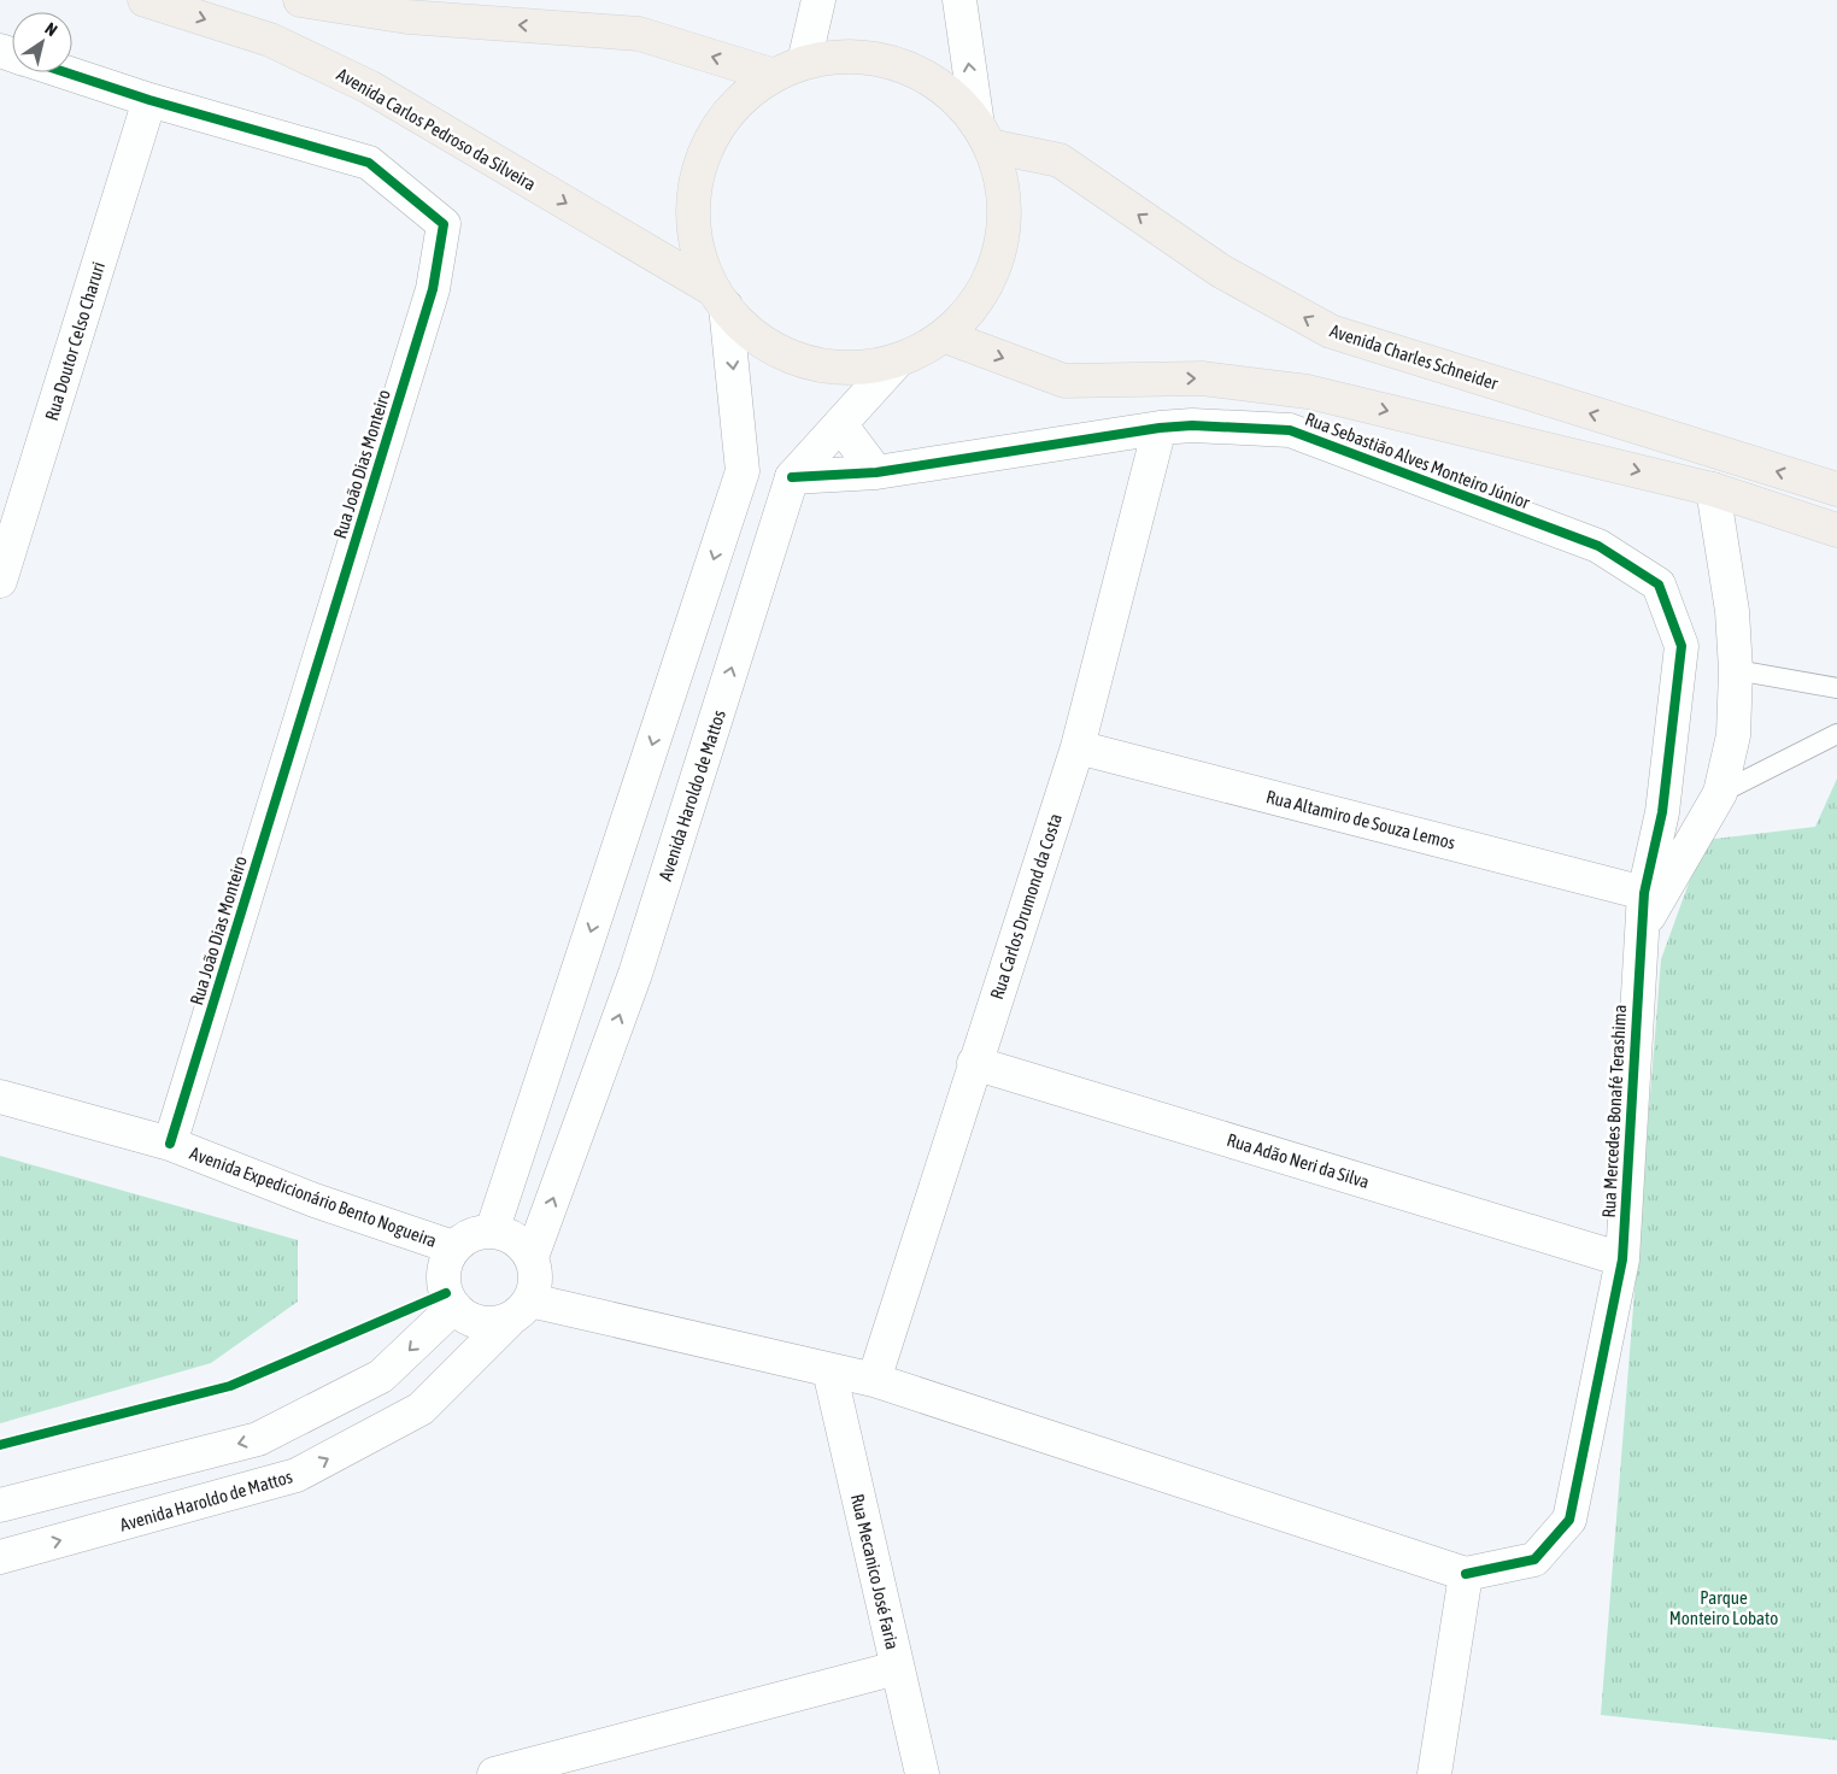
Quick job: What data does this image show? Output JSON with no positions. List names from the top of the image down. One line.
{"streets":{"main road":["Avenida Carlos Pedroso da Silveira","Avenida Charles Schneider"],"street":["Rua Doutor Celso Charuri","Rua Sebastião Alves Monteiro Júnior","Rua João Dias Monteiro","Avenida Haroldo de Mattos","Rua Altamiro de Souza Lemos","Rua Carlos Drumond da Costa","Rua Mercedes Bonafé Terashima","Rua Adão Neri da Silva","Avenida Expedicionário Bento Nogueira","Rua Mecanico José Faria"]},"crossings":[["Rua Doutor Celso Charuri","Rua João Dias Monteiro"],["Rua Sebastião Alves Monteiro Júnior","Avenida Haroldo de Mattos"],["Rua Sebastião Alves Monteiro Júnior","Rua Carlos Drumond da Costa"],["Rua Sebastião Alves Monteiro Júnior","Rua Mercedes Bonafé Terashima"],["Rua João Dias Monteiro","Avenida Expedicionário Bento Nogueira"],["Avenida Haroldo de Mattos","Avenida Expedicionário Bento Nogueira"],["Rua Altamiro de Souza Lemos","Rua Carlos Drumond da Costa"],["Rua Altamiro de Souza Lemos","Rua Mercedes Bonafé Terashima"],["Rua Carlos Drumond da Costa","Rua Adão Neri da Silva"],["Rua Mercedes Bonafé Terashima","Rua Adão Neri da Silva"]],"parks":["Parque Monteiro Lobato"],"north":"top right"}
